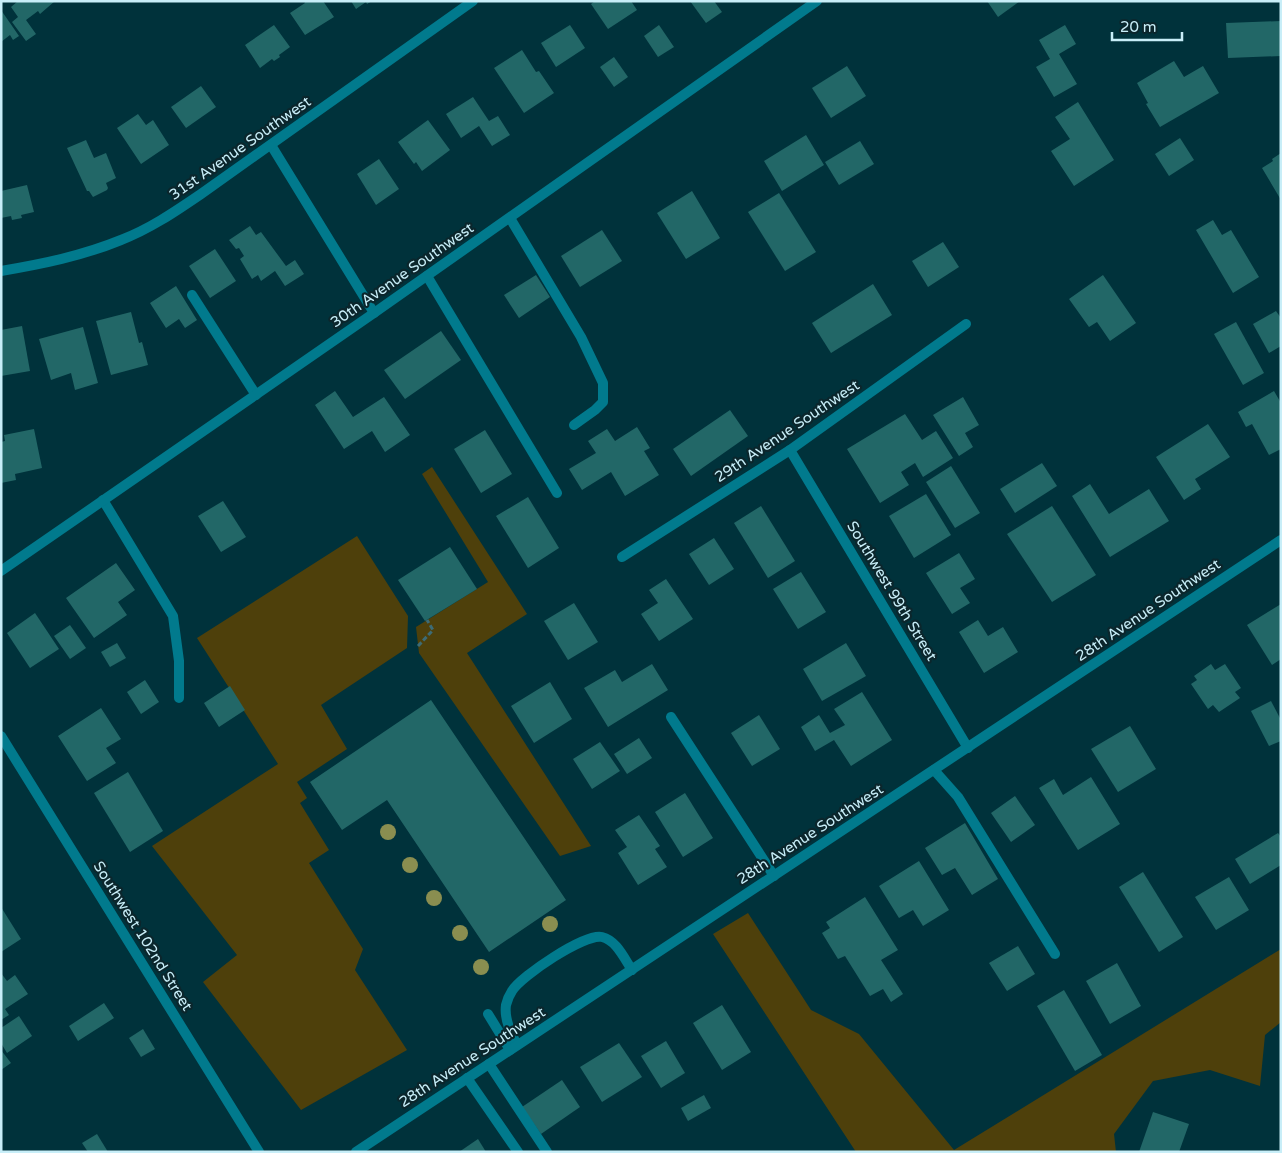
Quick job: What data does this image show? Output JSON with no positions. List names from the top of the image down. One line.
{"streets":{"street":["31st Avenue Southwest","30th Avenue Southwest","29th Avenue Southwest","Southwest 99th Street","28th Avenue Southwest","Southwest 102nd Street"]},"crossings":[["29th Avenue Southwest","Southwest 99th Street"],["Southwest 99th Street","28th Avenue Southwest"]],"scale_bar":"20 m"}
